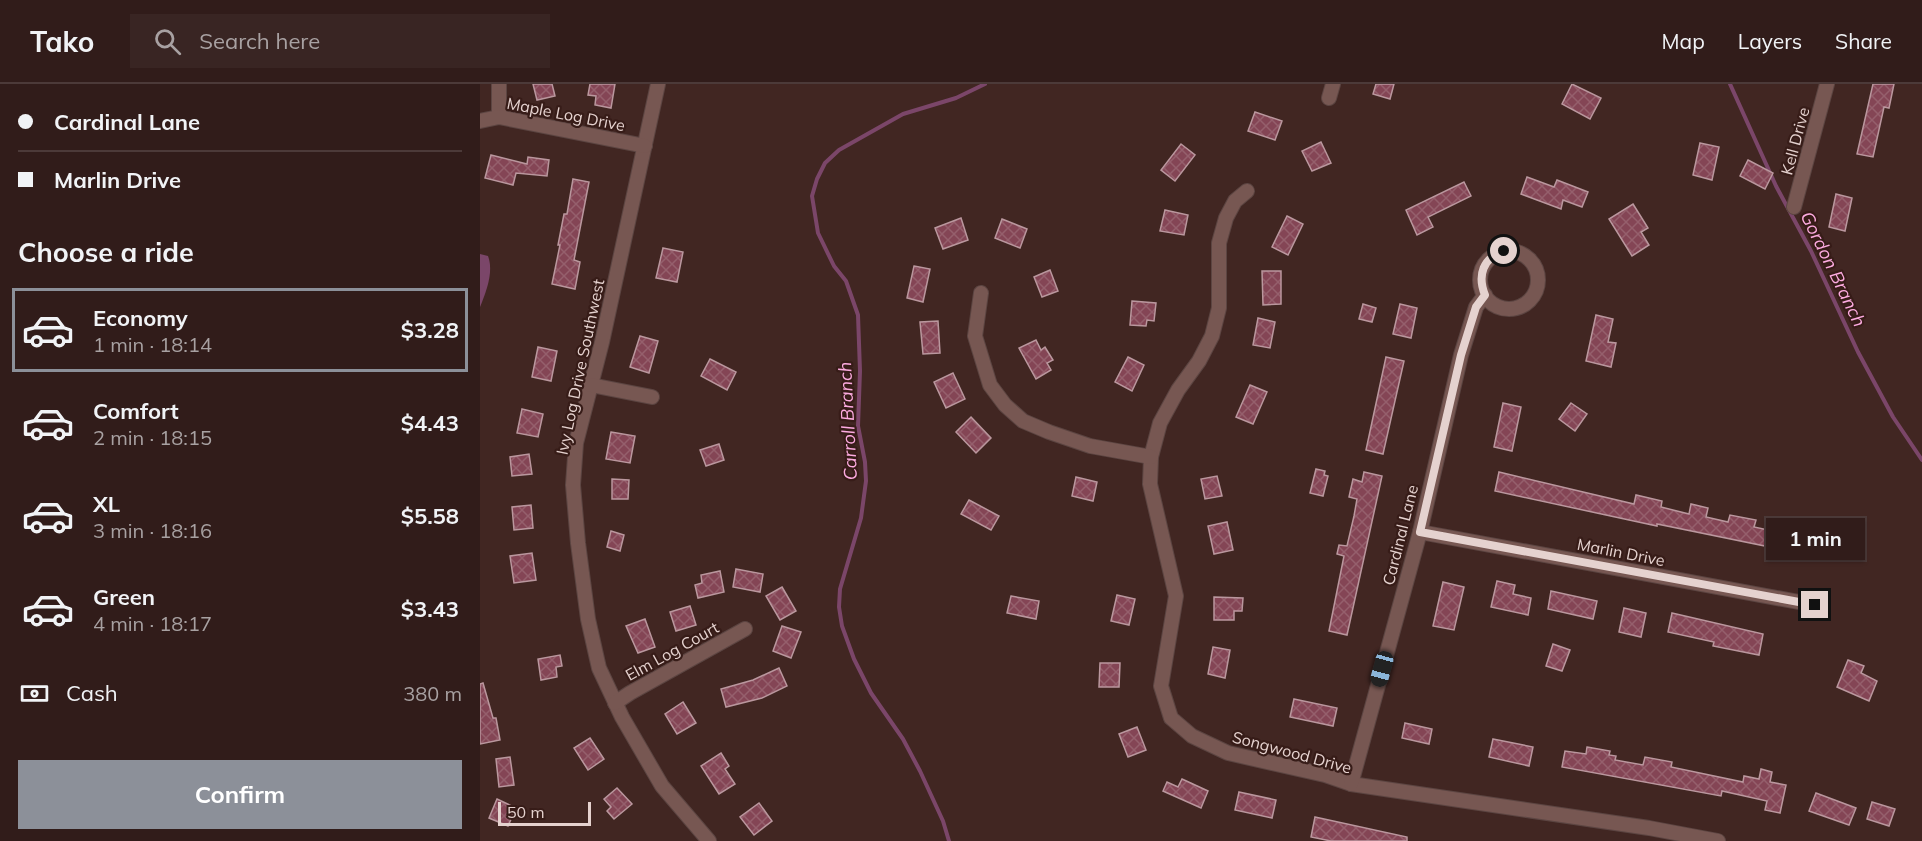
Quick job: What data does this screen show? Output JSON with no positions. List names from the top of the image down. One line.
{"streets":{"street":["Maple Log Drive","Kell Drive","Ivy Log Drive Southwest","Cardinal Lane","Marlin Drive","Elm Log Court","Songwood Drive"]},"crossings":[["Maple Log Drive","Ivy Log Drive Southwest"],["Ivy Log Drive Southwest","Elm Log Court"],["Cardinal Lane","Marlin Drive"],["Cardinal Lane","Songwood Drive"]],"water":["Gordon Branch","Carroll Branch"],"scale_bar":"50 m","page":{"header":"Tako","search":"Search here","nav":["Map","Layers","Share"],"banner":["Cardinal Lane","Marlin Drive"],"heading":"Choose a ride","list":[{"name":"Economy","note":"1 min · 18:14","value":"$3.28"},{"name":"Comfort","note":"2 min · 18:15","value":"$4.43"},{"name":"XL","note":"3 min · 18:16","value":"$5.58"},{"name":"Green","note":"4 min · 18:17","value":"$3.43"}],"bubble":"1 min","pay":["Cash","380 m"],"buttons":"Confirm","scale":"50 m"}}
